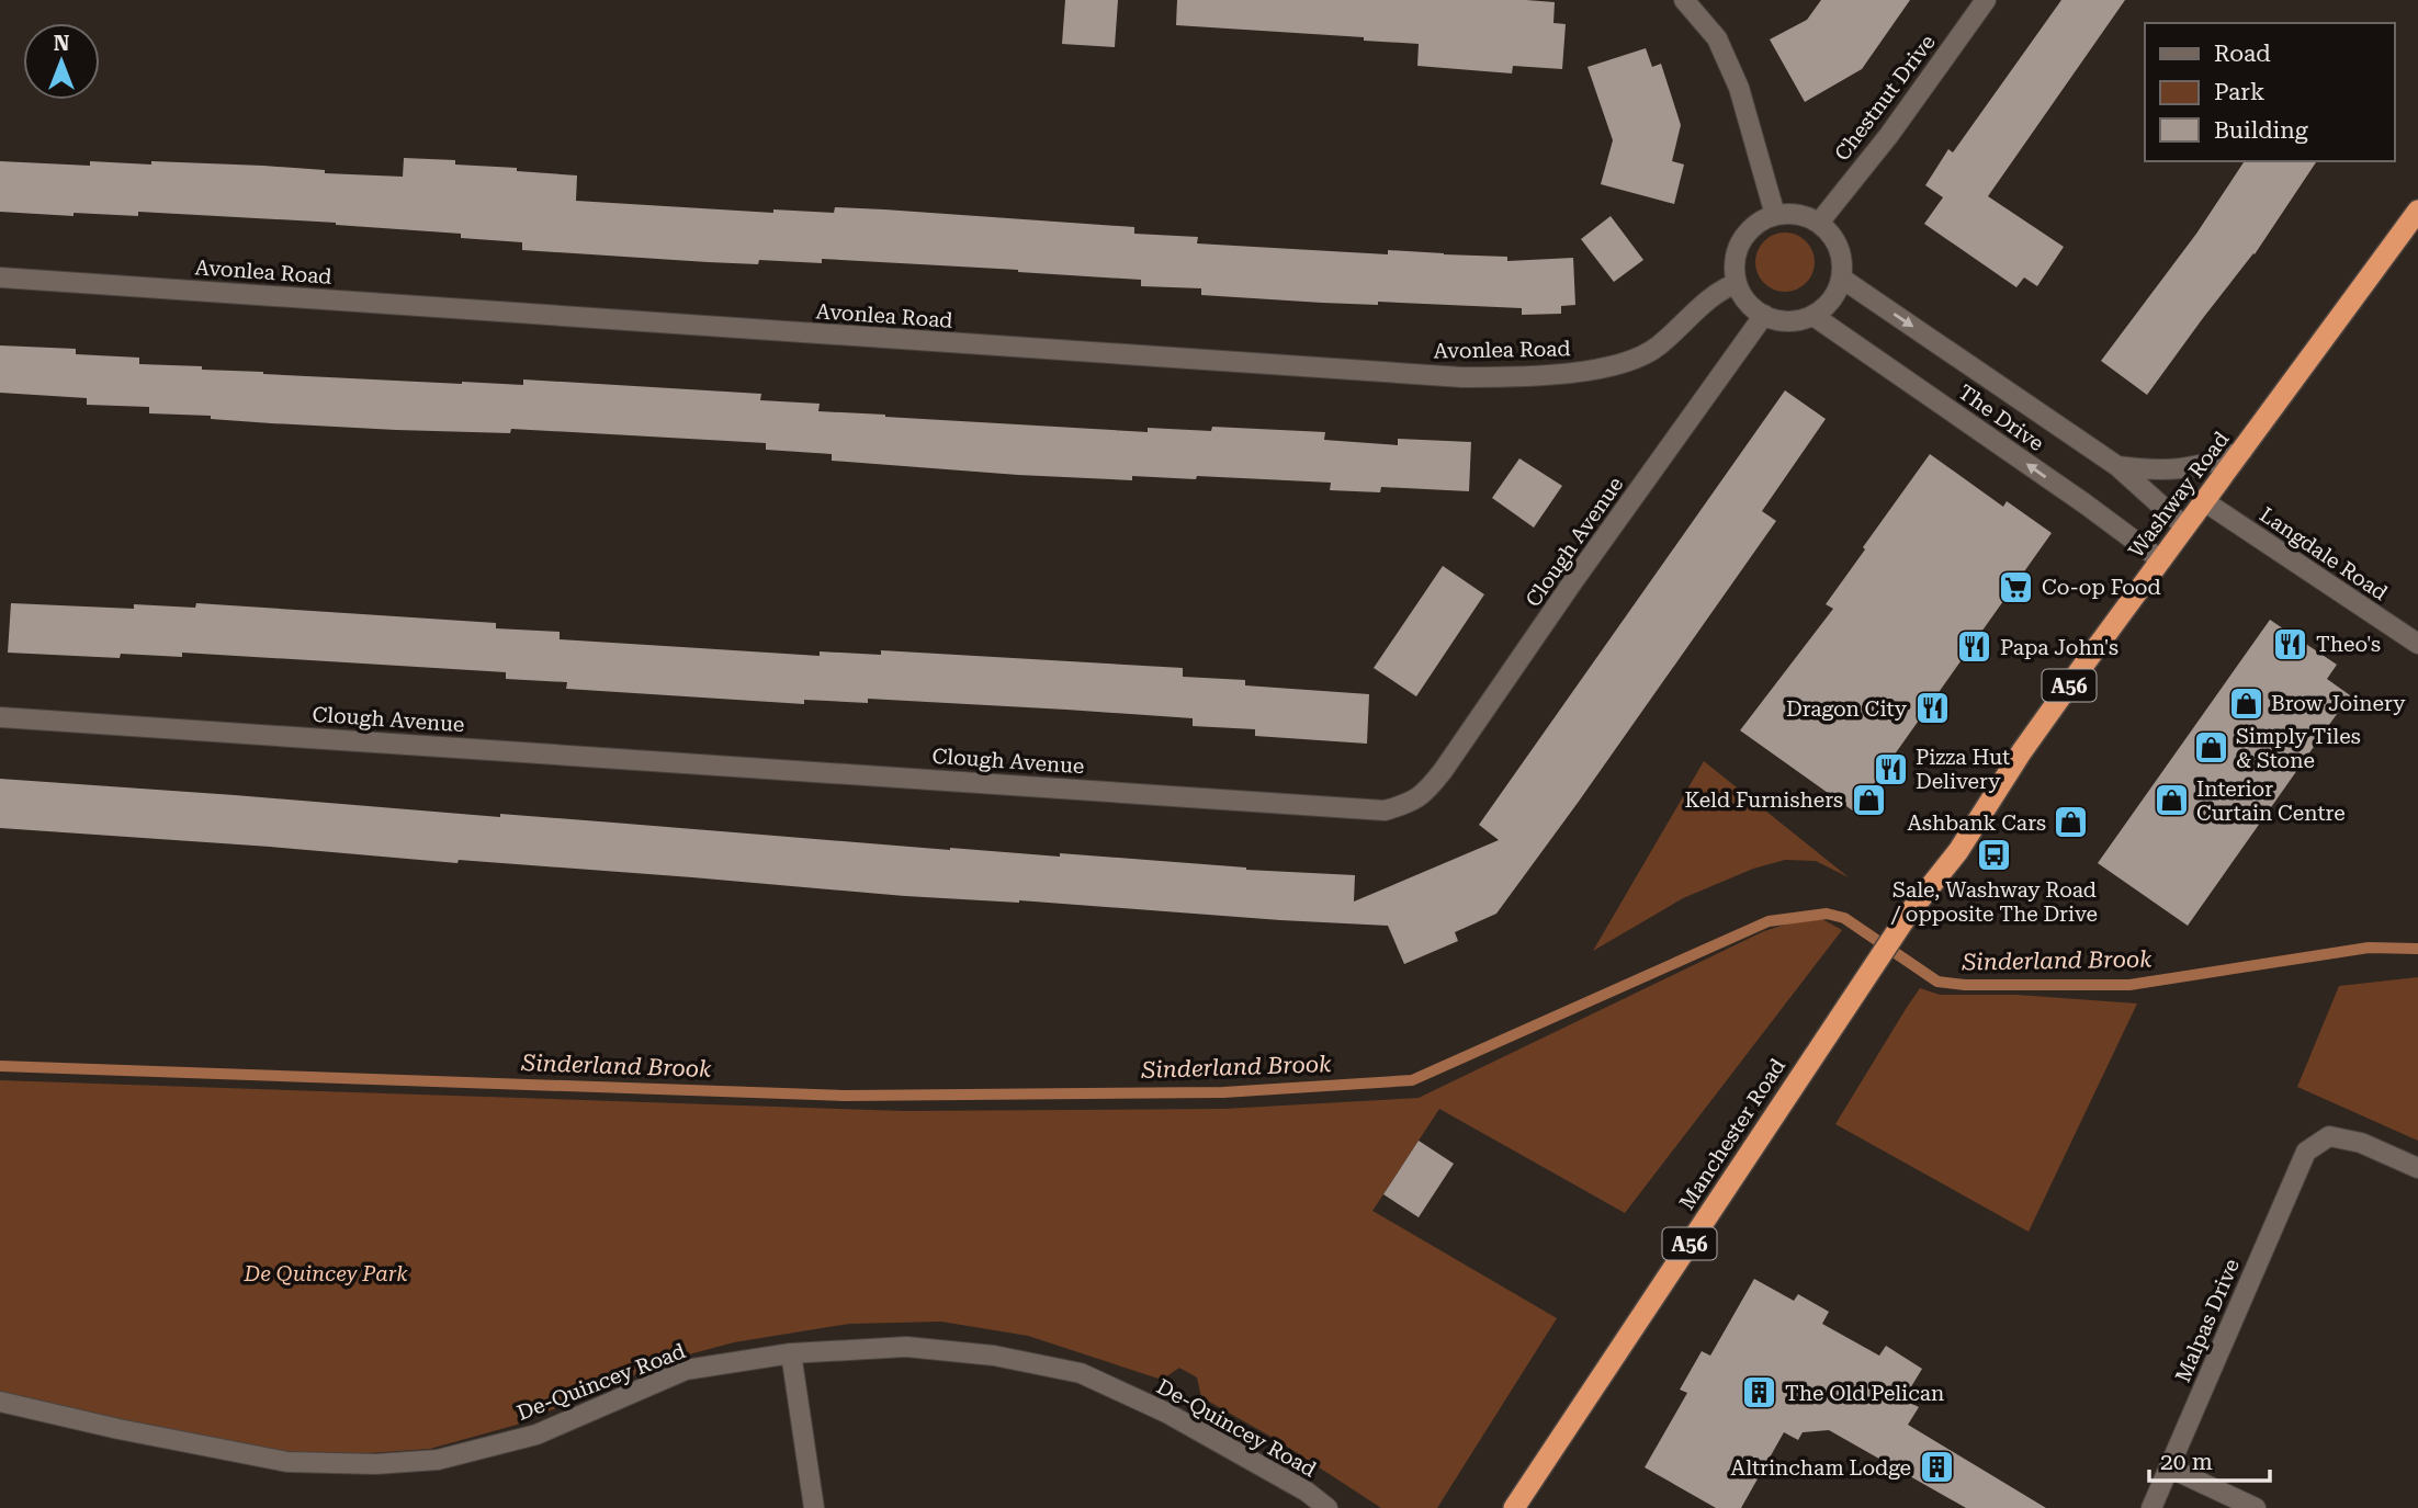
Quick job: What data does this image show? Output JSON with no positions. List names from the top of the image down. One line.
{"streets":{"highway":["Washway Road","A56","Manchester Road"],"street":["Chestnut Drive","Avonlea Road","The Drive","Clough Avenue","Langdale Road","Malpas Drive","De-Quincey Road"]},"crossings":[["Chestnut Drive","Avonlea Road"],["Chestnut Drive","The Drive"],["Chestnut Drive","Clough Avenue"],["Avonlea Road","The Drive"],["Avonlea Road","Clough Avenue"],["The Drive","Washway Road"],["The Drive","Clough Avenue"],["Washway Road","Langdale Road"],["Washway Road","Manchester Road"]],"water":["Sinderland Brook"],"parks":["De Quincey Park"],"places":{"supermarket":["Co-op Food"],"restaurant":["Theo's","Papa John's","Dragon City","Pizza Hut Delivery"],"shop":["Brow Joinery","Simply Tiles & Stone","Keld Furnishers","Interior Curtain Centre","Ashbank Cars"],"bus stop":["Sale, Washway Road / opposite The Drive"],"building":["The Old Pelican","Altrincham Lodge"]},"legend":["Road","Park","Building"],"scale_bar":"20 m","north":"top"}
